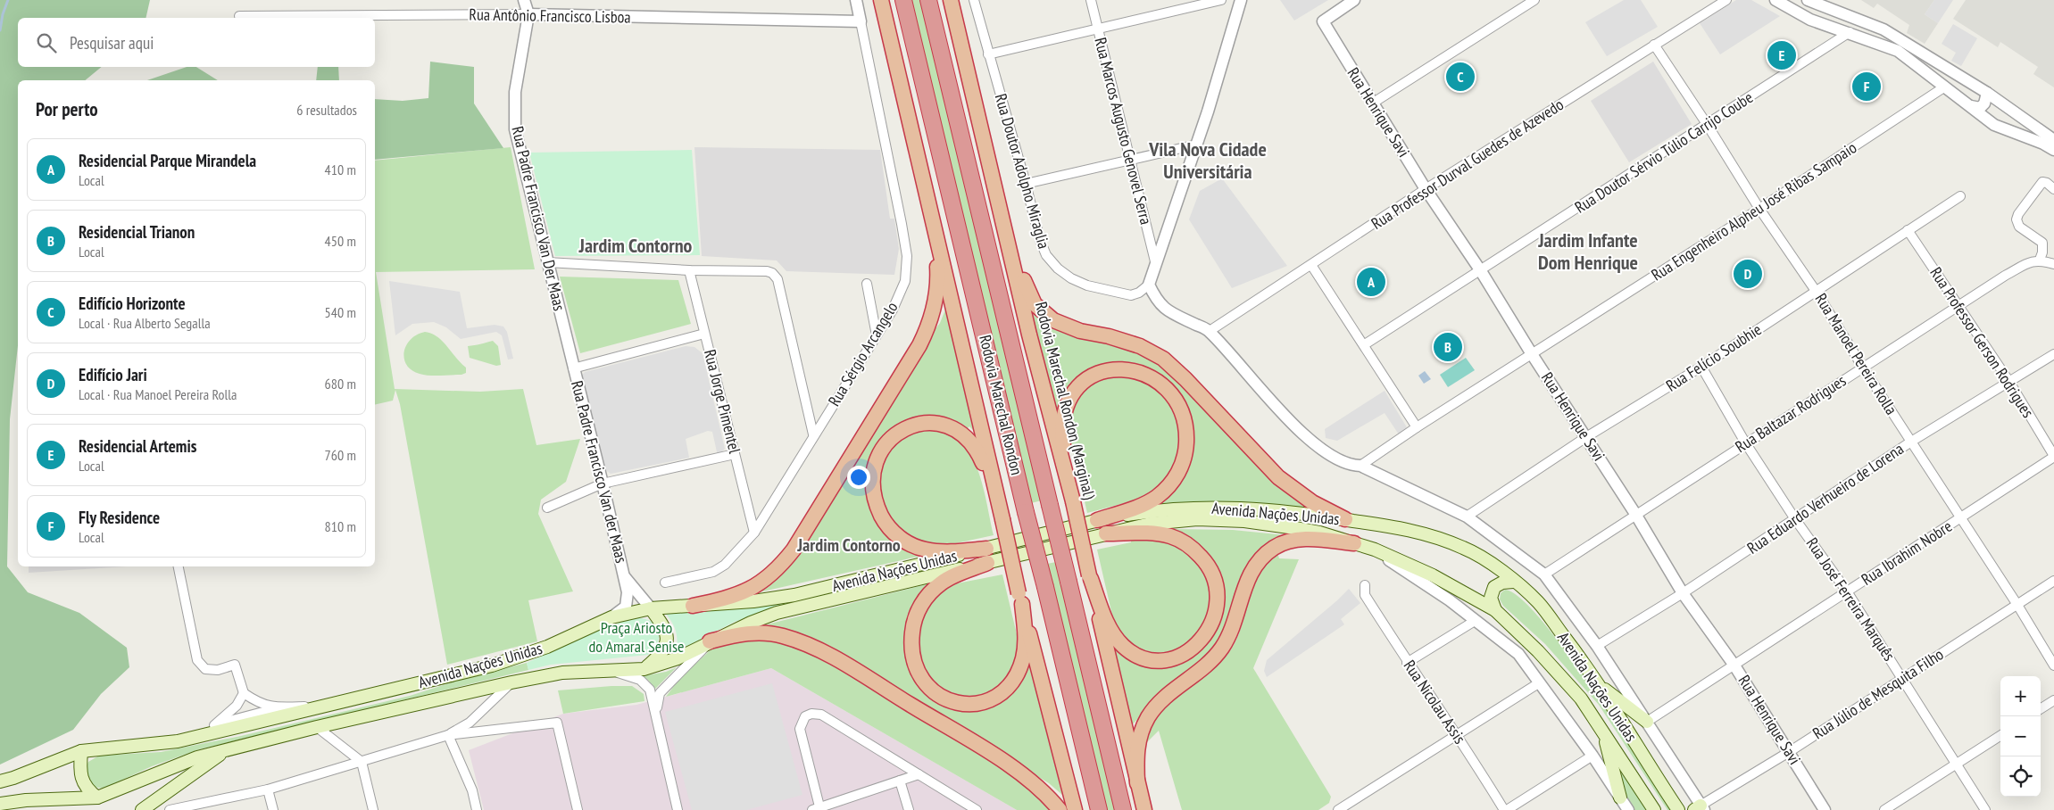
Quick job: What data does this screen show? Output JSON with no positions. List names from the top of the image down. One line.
{"streets":{"highway":["Rodovia Marechal Rondon (Marginal)","Rodovia Marechal Rondon"],"main road":["Avenida Nações Unidas"],"street":["Rua Antônio Francisco Lisboa","Rua Henrique Savi","Rua Marcos Augusto Genovel Serra","Rua Doutor Sérvio Túlio Carrijo Coube","Rua Professor Durval Guedes de Azevedo","Rua Doutor Adolpho Miraglia","Rua Engenheiro Alpheu José Ribas Sampaio","Rua Padre Francisco Van Der Maas","Rua Professor Gerson Rodrigues","Rua Sérgio Arcangelo","Rua Manoel Pereira Rolla","Rua Felício Soubhie","Rua Jorge Pimentel","Rua Baltazar Rodrigues","Rua Padre Francisco Van der Maas","Rua Eduardo Verhueiro de Lorena","Rua Ibrahim Nobre","Rua José Ferreira Marquês","Rua Júlio de Mesquita Filho","Rua Nicolau Assis"]},"crossings":[["Rua Antônio Francisco Lisboa","Rua Padre Francisco Van Der Maas"],["Rua Antônio Francisco Lisboa","Rua Sérgio Arcangelo"],["Rua Henrique Savi","Rua Doutor Sérvio Túlio Carrijo Coube"],["Rua Henrique Savi","Rua Professor Durval Guedes de Azevedo"],["Rua Henrique Savi","Rua Engenheiro Alpheu José Ribas Sampaio"],["Rua Henrique Savi","Rua Felício Soubhie"],["Rua Henrique Savi","Rua Baltazar Rodrigues"],["Rua Henrique Savi","Rua Eduardo Verhueiro de Lorena"],["Rua Henrique Savi","Rua Ibrahim Nobre"],["Rua Henrique Savi","Rua Júlio de Mesquita Filho"],["Rua Doutor Sérvio Túlio Carrijo Coube","Rua Manoel Pereira Rolla"],["Rua Professor Durval Guedes de Azevedo","Rua Manoel Pereira Rolla"],["Rua Professor Durval Guedes de Azevedo","Avenida Nações Unidas"],["Rua Doutor Adolpho Miraglia","Avenida Nações Unidas"],["Rua Engenheiro Alpheu José Ribas Sampaio","Rua Manoel Pereira Rolla"],["Rua Engenheiro Alpheu José Ribas Sampaio","Avenida Nações Unidas"],["Rua Padre Francisco Van Der Maas","Rua Padre Francisco Van der Maas"],["Rua Professor Gerson Rodrigues","Rua Felício Soubhie"],["Rua Professor Gerson Rodrigues","Rua Baltazar Rodrigues"],["Rua Professor Gerson Rodrigues","Rua Eduardo Verhueiro de Lorena"],["Rua Professor Gerson Rodrigues","Rua Ibrahim Nobre"],["Rua Sérgio Arcangelo","Rua Jorge Pimentel"],["Rua Manoel Pereira Rolla","Rua Felício Soubhie"],["Rua Manoel Pereira Rolla","Rua Baltazar Rodrigues"],["Rua Manoel Pereira Rolla","Rua Eduardo Verhueiro de Lorena"],["Rua Manoel Pereira Rolla","Rua Ibrahim Nobre"],["Rua Manoel Pereira Rolla","Rua Júlio de Mesquita Filho"],["Rua Felício Soubhie","Avenida Nações Unidas"],["Rua Felício Soubhie","Rua José Ferreira Marquês"],["Rua Baltazar Rodrigues","Avenida Nações Unidas"],["Rua Baltazar Rodrigues","Rua José Ferreira Marquês"],["Rua Padre Francisco Van der Maas","Avenida Nações Unidas"],["Rua Eduardo Verhueiro de Lorena","Avenida Nações Unidas"],["Rua Eduardo Verhueiro de Lorena","Rua José Ferreira Marquês"],["Avenida Nações Unidas","Rua Ibrahim Nobre"],["Avenida Nações Unidas","Rua Júlio de Mesquita Filho"],["Rua Ibrahim Nobre","Rua José Ferreira Marquês"],["Rua José Ferreira Marquês","Rua Júlio de Mesquita Filho"]],"districts":["Vila Nova Cidade Universitária","Jardim Infante Dom Henrique","Jardim Contorno","Jardim Contorno"],"parks":["Praça Ariosto do Amaral Senise"],"page":{"search":"Pesquisar aqui","pins":["E","C","F","D","A","B"],"heading":["Por perto","6 resultados"],"list":[{"mark":"A","name":"Residencial Parque Mirandela","note":"Local","value":"410 m"},{"mark":"B","name":"Residencial Trianon","note":"Local","value":"450 m"},{"mark":"C","name":"Edifício Horizonte","note":"Local · Rua Alberto Segalla","value":"540 m"},{"mark":"D","name":"Edifício Jari","note":"Local · Rua Manoel Pereira Rolla","value":"680 m"},{"mark":"E","name":"Residencial Artemis","note":"Local","value":"760 m"},{"mark":"F","name":"Fly Residence","note":"Local","value":"810 m"}],"map_buttons":["+","−"]}}
